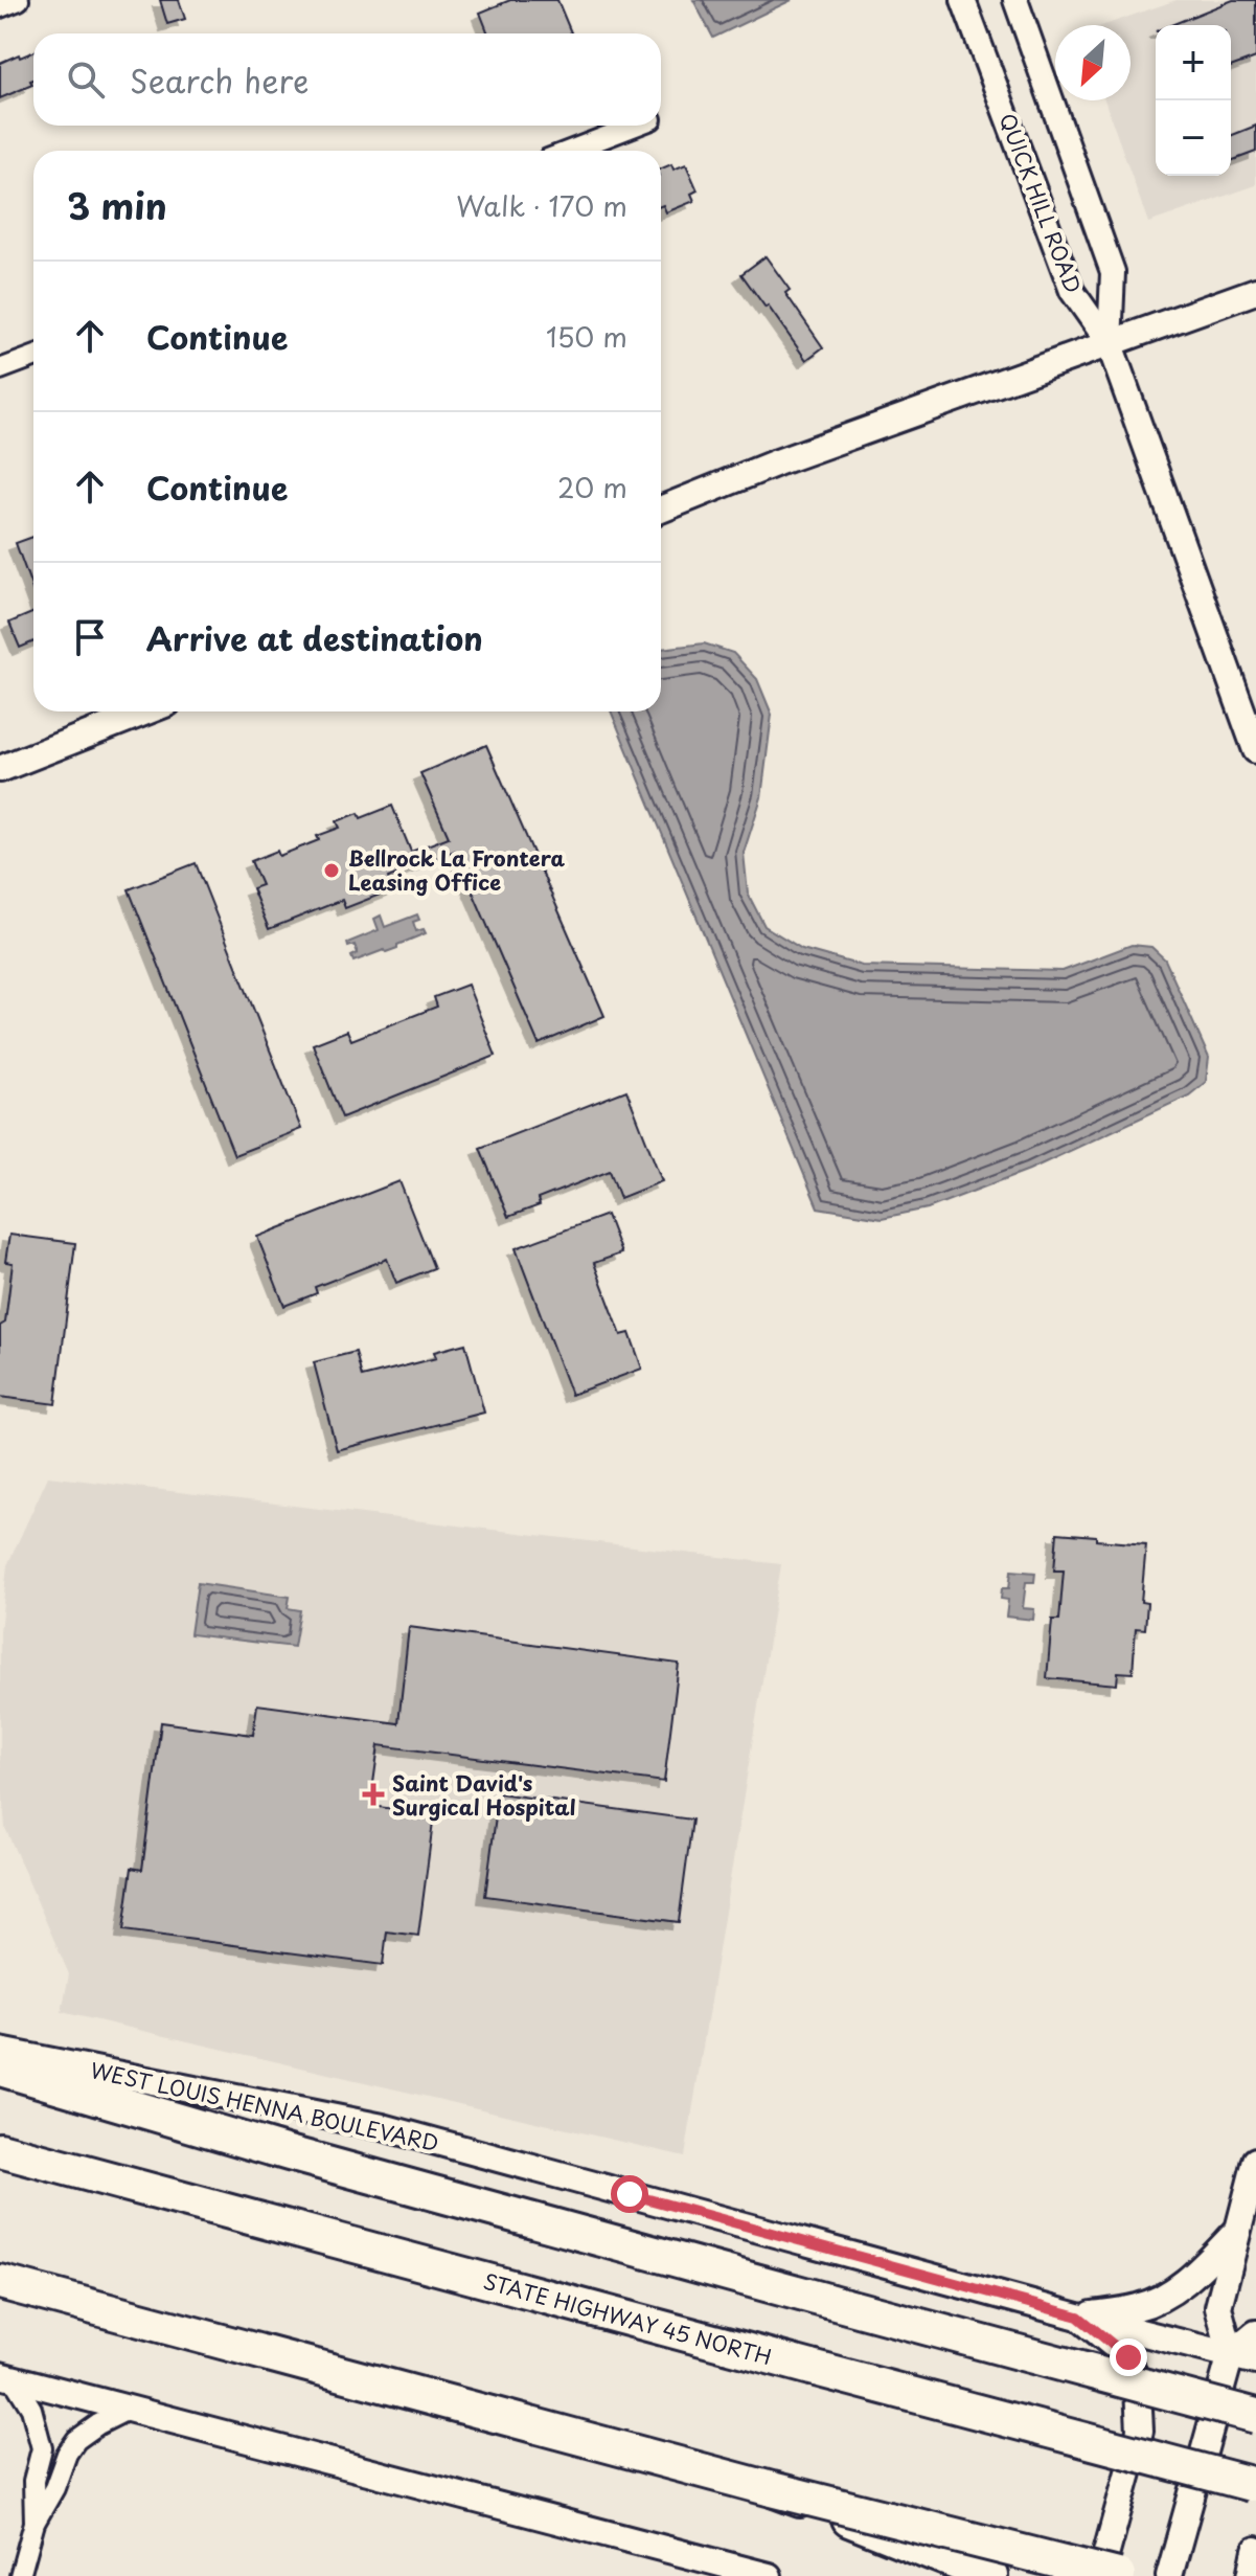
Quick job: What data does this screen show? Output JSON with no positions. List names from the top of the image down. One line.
{"streets":{"highway":["STATE HIGHWAY 45 NORTH"],"main road":["WEST LOUIS HENNA BOULEVARD"],"street":["QUICK HILL ROAD"]},"places":{"other":["Bellrock La Frontera Leasing Office"],"health":["Saint David's Surgical Hospital"]},"north":"bottom left","page":{"map_buttons":["+","−"],"search":"Search here","heading":["3 min","Walk · 170 m"],"list":[["Continue","150 m"],["Continue","20 m"],"Arrive at destination"]}}
